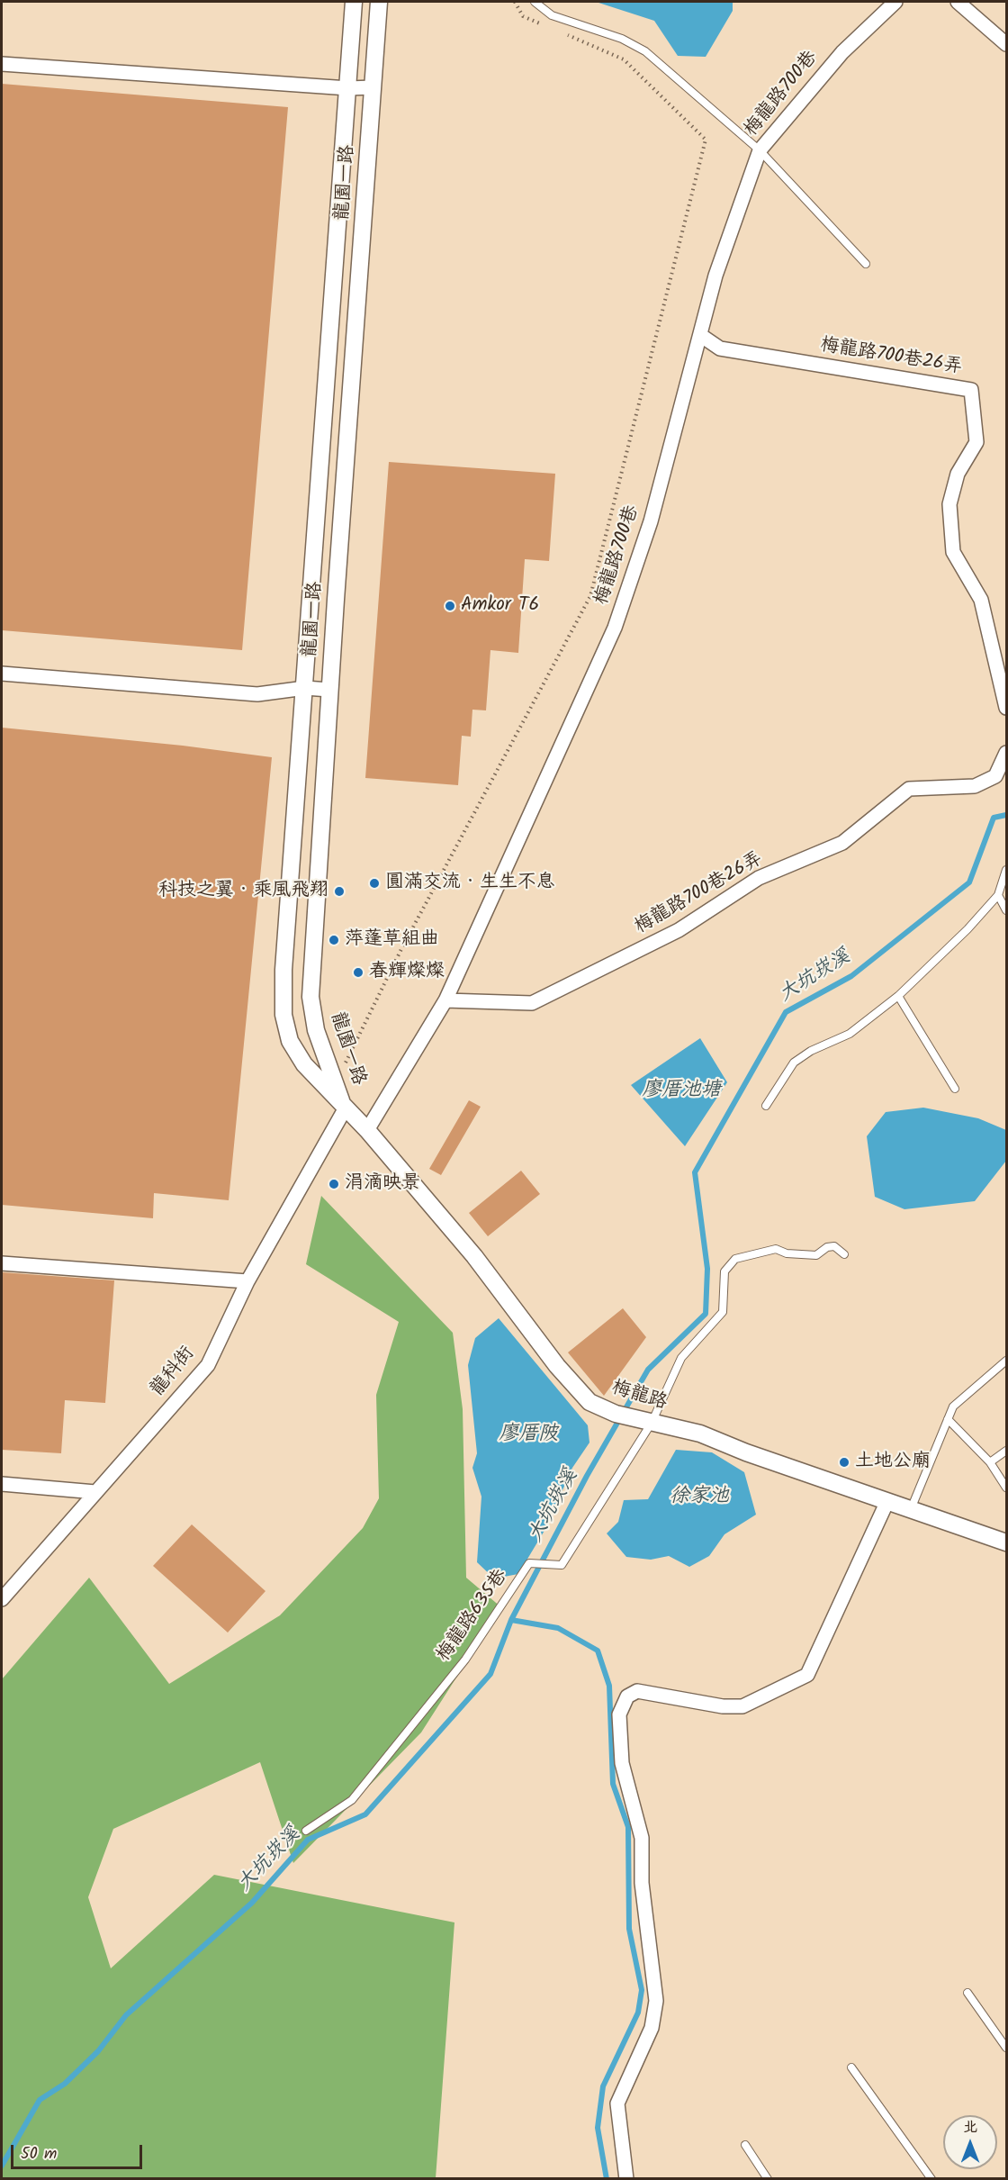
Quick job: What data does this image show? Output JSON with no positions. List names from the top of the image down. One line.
{"streets":{"street":["梅龍路700巷","龍園一路","梅龍路700巷26弄","龍科街","梅龍路"],"lane":["梅龍路635巷"]},"crossings":[["梅龍路700巷","梅龍路700巷26弄"],["梅龍路700巷","梅龍路"],["龍園一路","龍科街"],["龍園一路","梅龍路"],["龍科街","梅龍路"],["梅龍路","梅龍路635巷"]],"water":["大坑崁溪","廖厝池塘","廖厝陂","徐家池"],"places":["Amkor T6","圓滿交流．生生不息","科技之翼．乘風飛翔","萍蓬草組曲","春輝燦燦","涓滴映景","土地公廟"],"scale_bar":"50 m","north":"top"}
